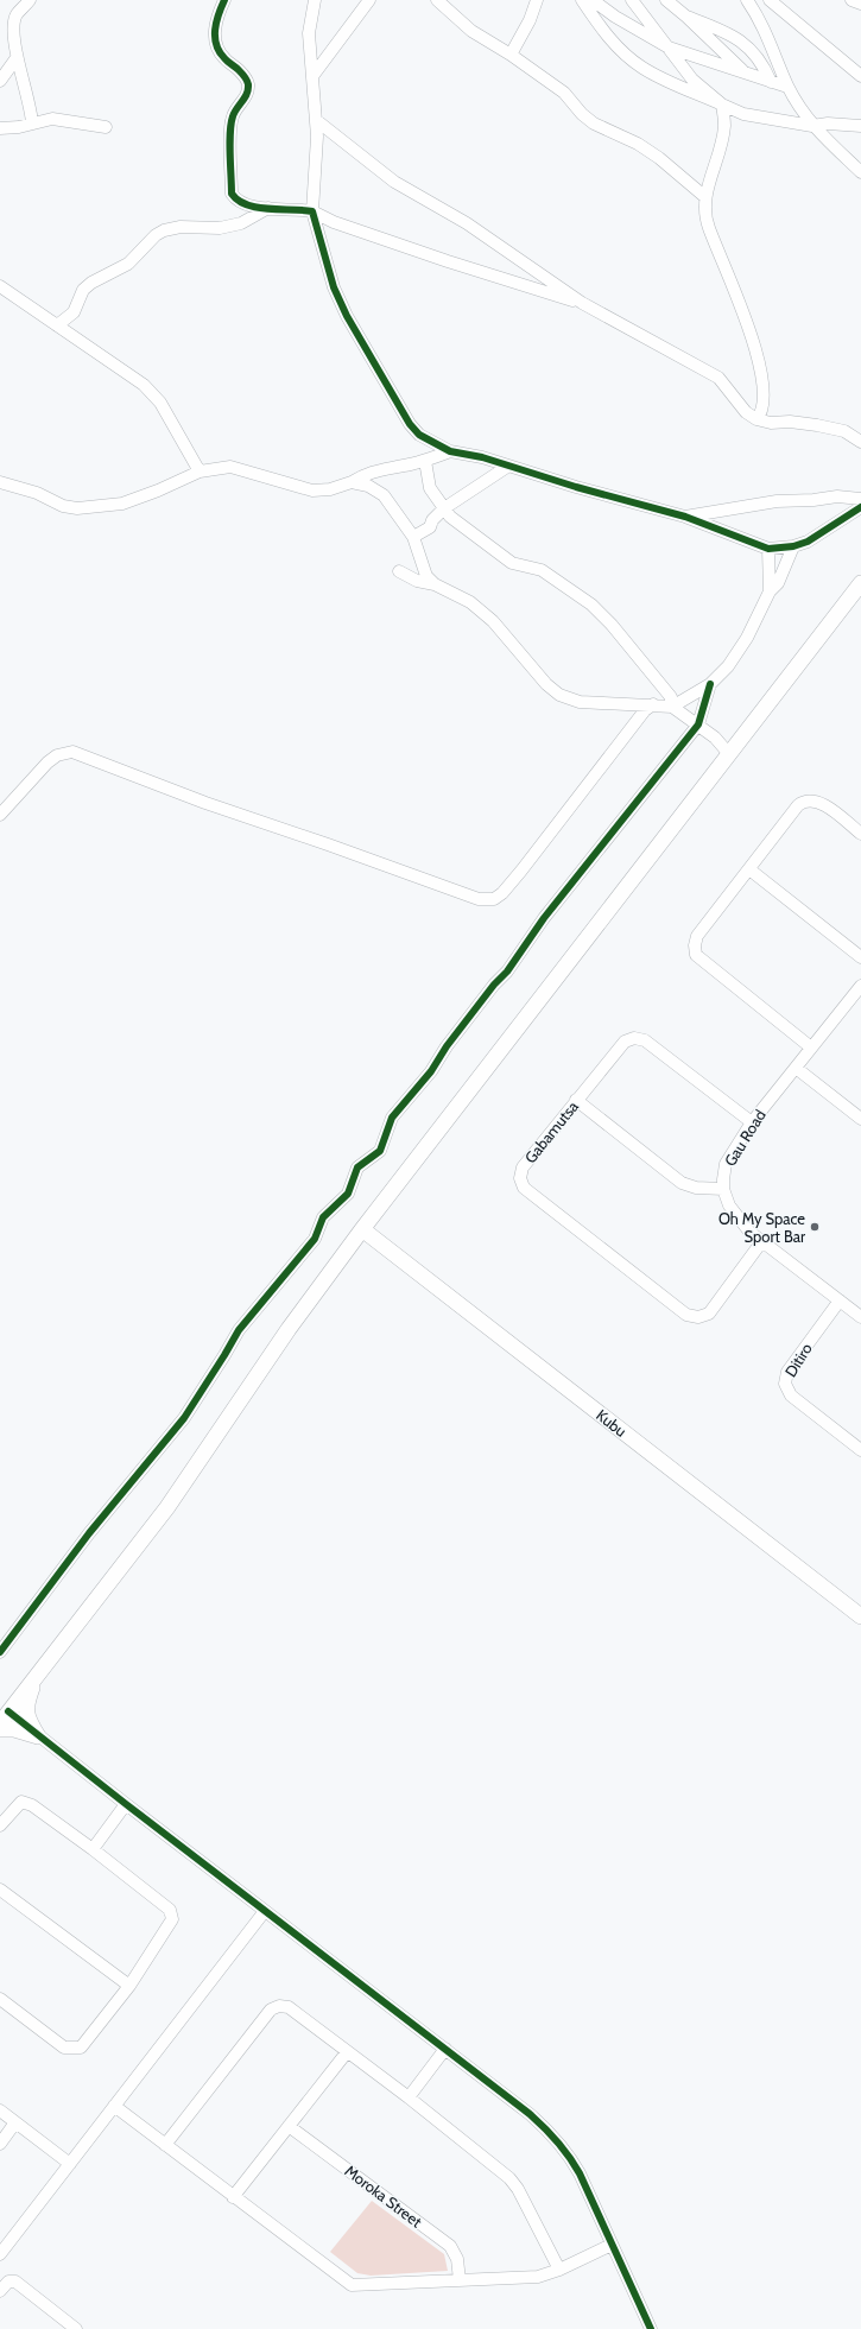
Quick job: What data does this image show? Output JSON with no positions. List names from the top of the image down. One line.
{"streets":{"main road":["Kubu"],"street":["Gabamutsa","Gau Road","Ditiro","Moroka Street"]},"crossings":[["Gabamutsa","Gau Road"],["Gau Road","Ditiro"]],"places":["Oh My Space Sport Bar"]}
